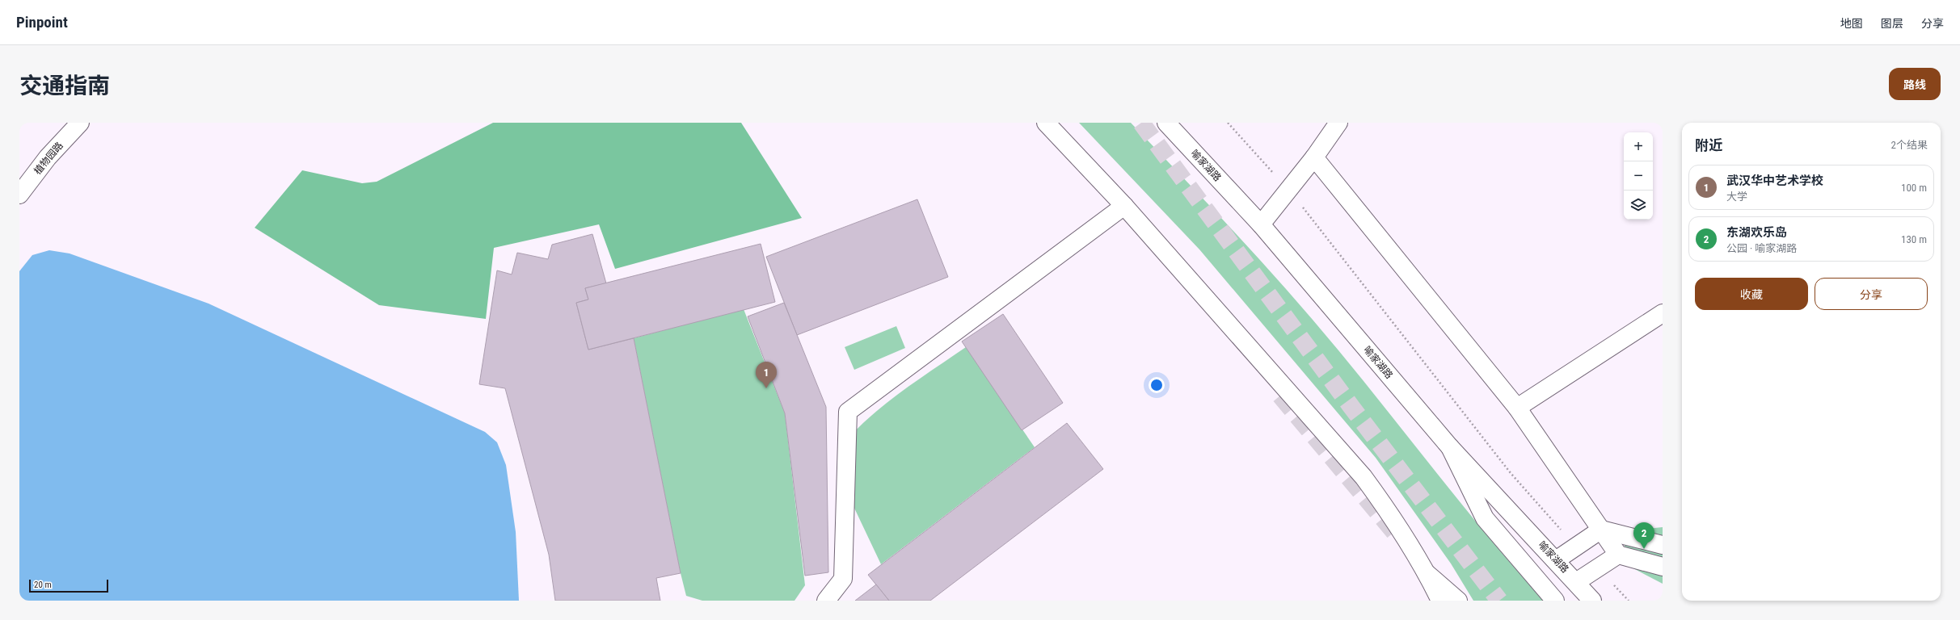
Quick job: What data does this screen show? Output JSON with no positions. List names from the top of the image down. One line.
{"streets":{"main road":["植物园路","喻家湖路"]},"scale_bar":"20 m","page":{"header":"Pinpoint","nav":["地图","图层","分享"],"title":"交通指南","buttons":["路线",["收藏","分享"]],"heading":["附近","2个结果"],"map_buttons":["+","−"],"list":[{"mark":"1","name":"武汉华中艺术学校","note":"大学","value":"100 m"},{"mark":"2","name":"东湖欢乐岛","note":"公园 · 喻家湖路","value":"130 m"}],"pins":["1","2"],"scale":"20 m"}}
